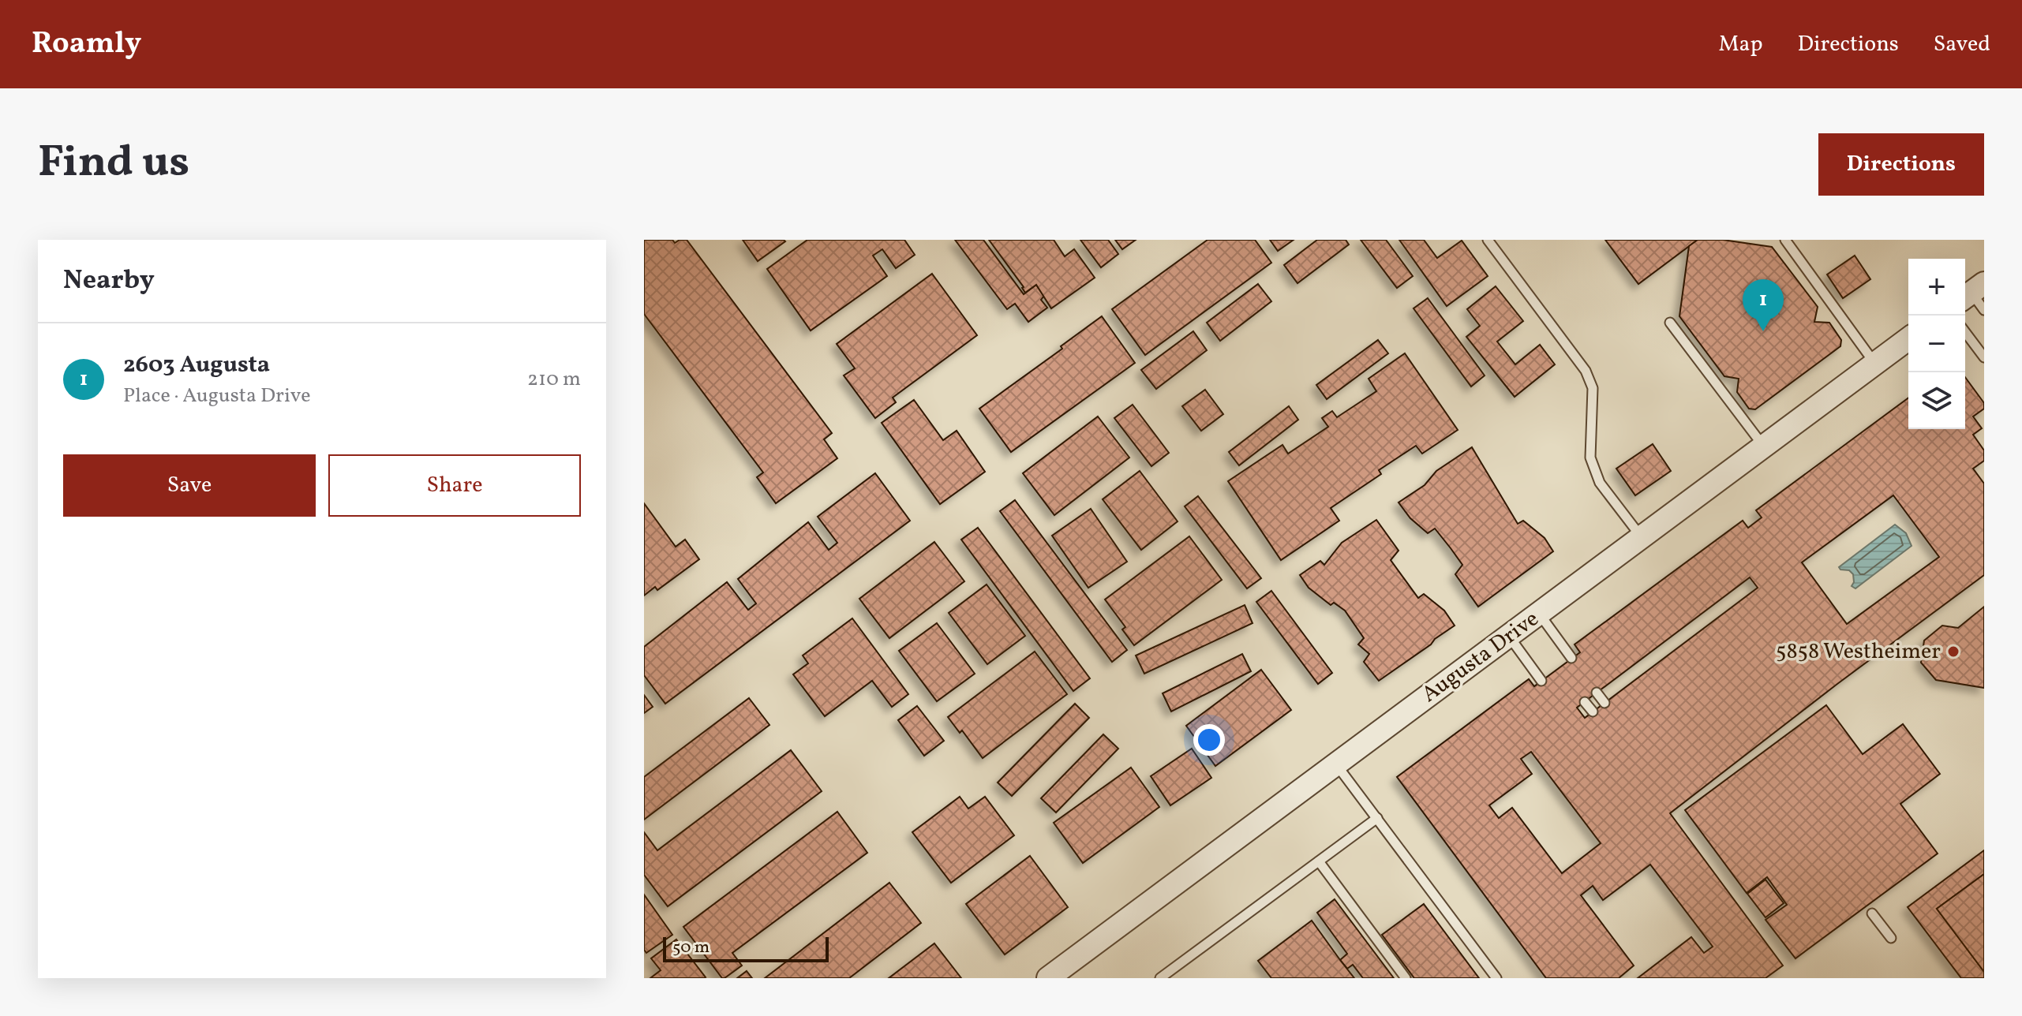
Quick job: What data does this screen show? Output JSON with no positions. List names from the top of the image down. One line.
{"streets":{"street":["Augusta Drive"]},"places":["5858 Westheimer"],"scale_bar":"50 m","page":{"header":"Roamly","nav":["Map","Directions","Saved"],"title":"Find us","buttons":["Directions",["Save","Share"]],"heading":"Nearby","map_buttons":["+","−"],"pins":"1","list":[{"mark":"1","name":"2603 Augusta","note":"Place · Augusta Drive","value":"210 m"}],"scale":"50 m"}}
